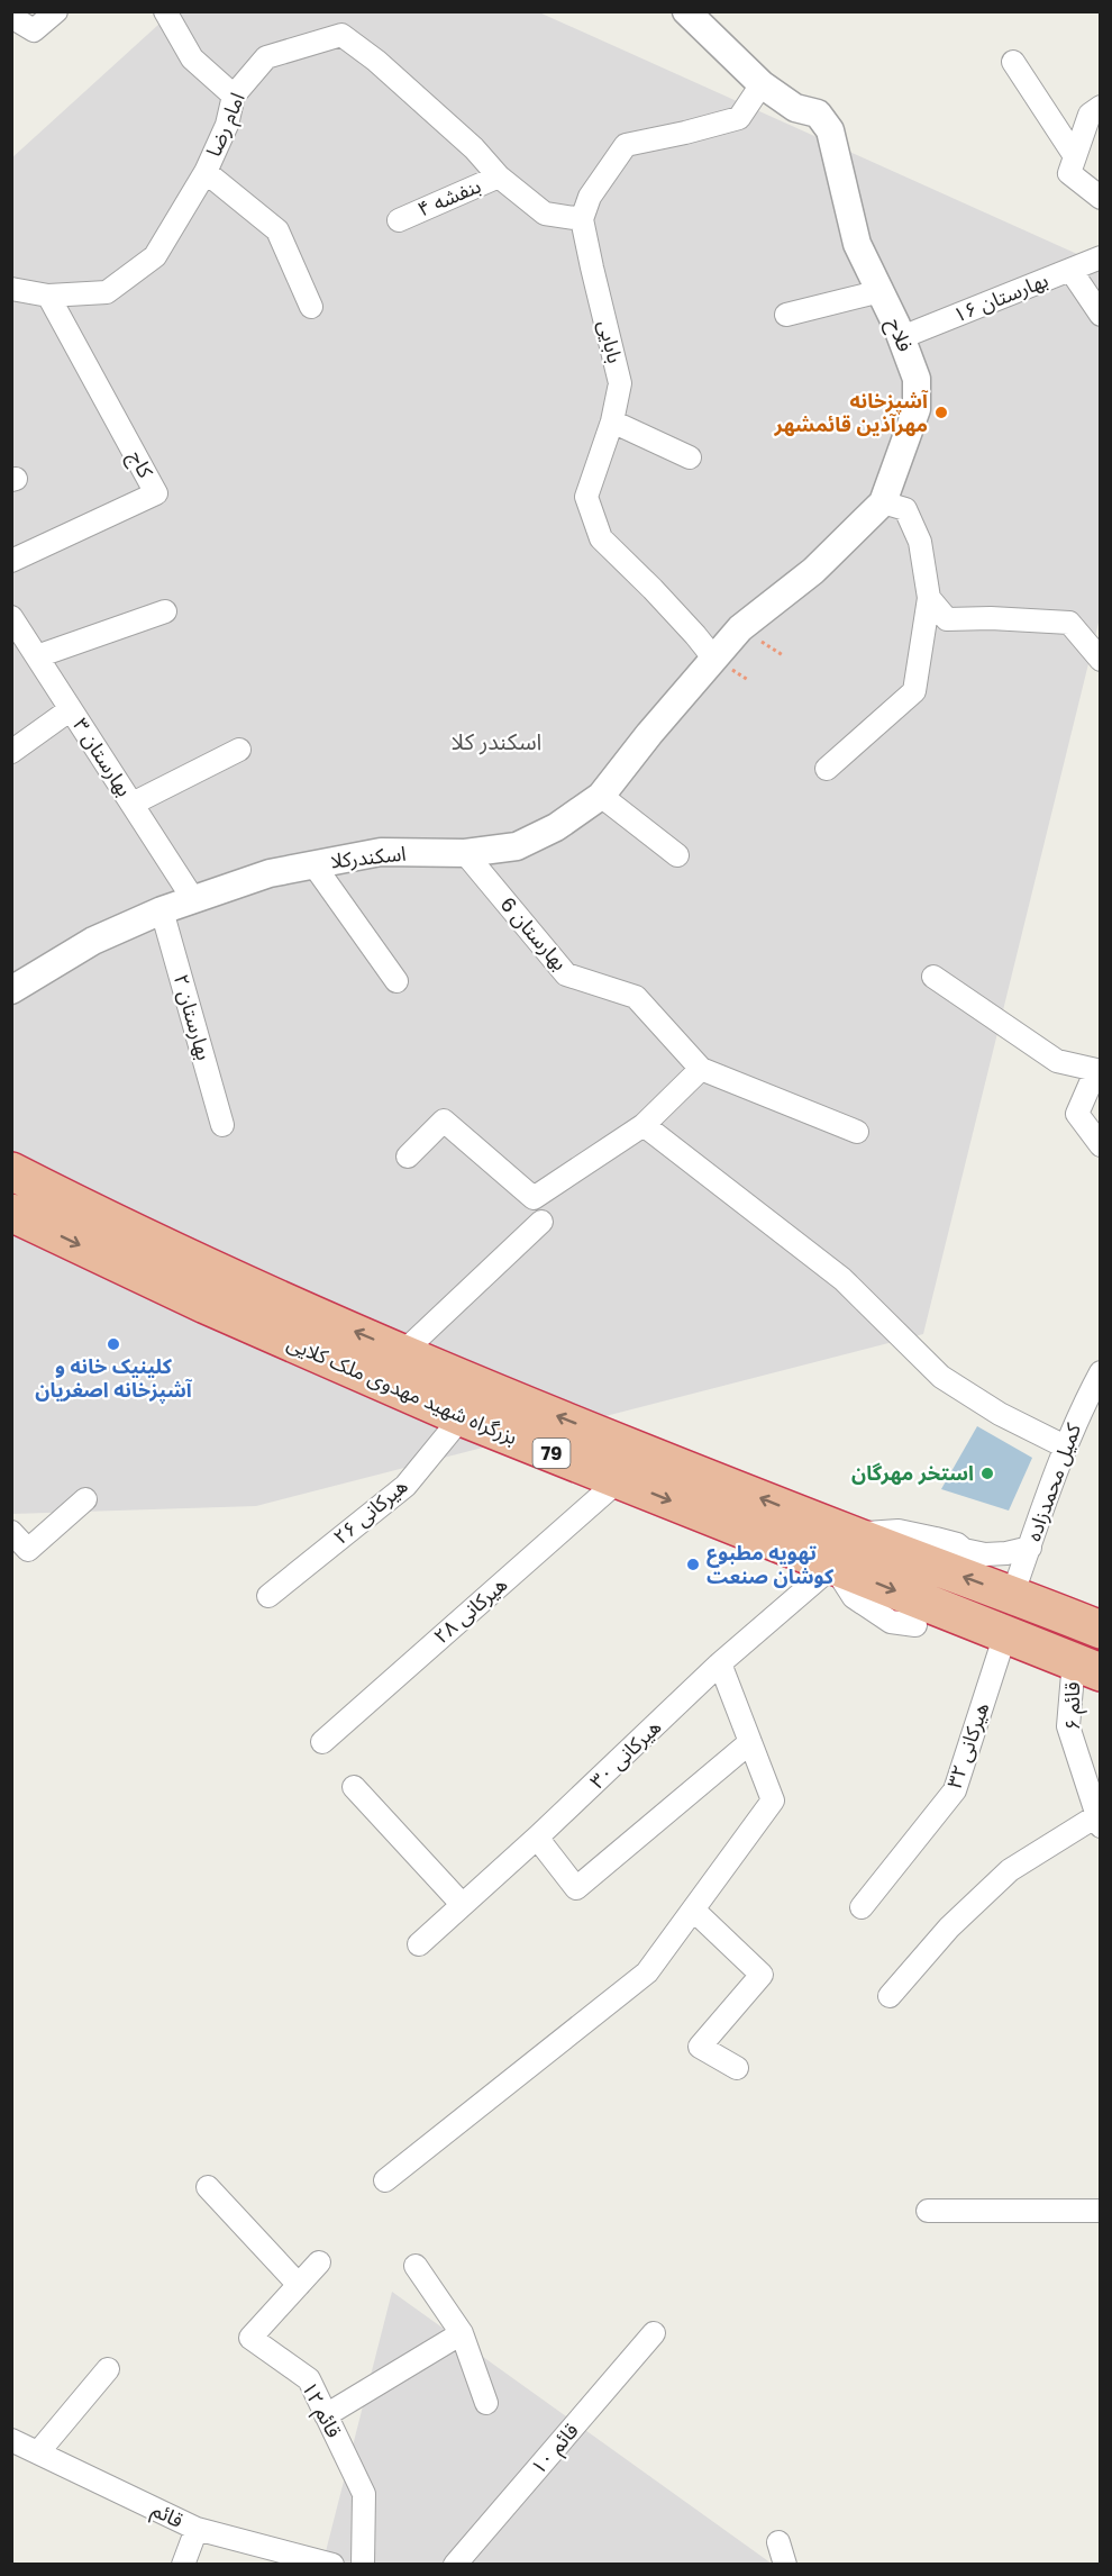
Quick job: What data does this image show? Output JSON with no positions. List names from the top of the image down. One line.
{"streets":{"highway":["بزرگراه شهید مهدوی ملک کلایی","79"],"street":["امام رضا","بنفشه ۴","بهارستان ۱۶","فلاح","بابایی","کاج","بهارستان ۳","اسکندرکلا","بهارستان 6","بهارستان ۲","کمیل محمدزاده","هیرکانی ۲۶","هیرکانی ۲۸","قائم ۶","هیرکانی ۳۲","هیرکانی ۳۰","قائم ۱۲","قائم ۱۰","قائم"]},"crossings":[["امام رضا","بنفشه ۴"],["امام رضا","بابایی"],["امام رضا","کاج"],["بهارستان ۱۶","فلاح"],["فلاح","بابایی"],["فلاح","اسکندرکلا"],["بابایی","اسکندرکلا"],["بهارستان ۳","اسکندرکلا"],["اسکندرکلا","بهارستان 6"],["اسکندرکلا","بهارستان ۲"],["بزرگراه شهید مهدوی ملک کلایی","کمیل محمدزاده"],["بزرگراه شهید مهدوی ملک کلایی","هیرکانی ۲۶"],["بزرگراه شهید مهدوی ملک کلایی","هیرکانی ۲۸"],["بزرگراه شهید مهدوی ملک کلایی","قائم ۶"],["بزرگراه شهید مهدوی ملک کلایی","هیرکانی ۳۲"],["بزرگراه شهید مهدوی ملک کلایی","هیرکانی ۳۰"]],"districts":["اسکندر کلا"],"places":["آشپزخانه مهرآذین قائمشهر","کلینیک خانه و آشپزخانه اصغریان","استخر مهرگان","تهویه مطبوع کوشان صنعت"]}
